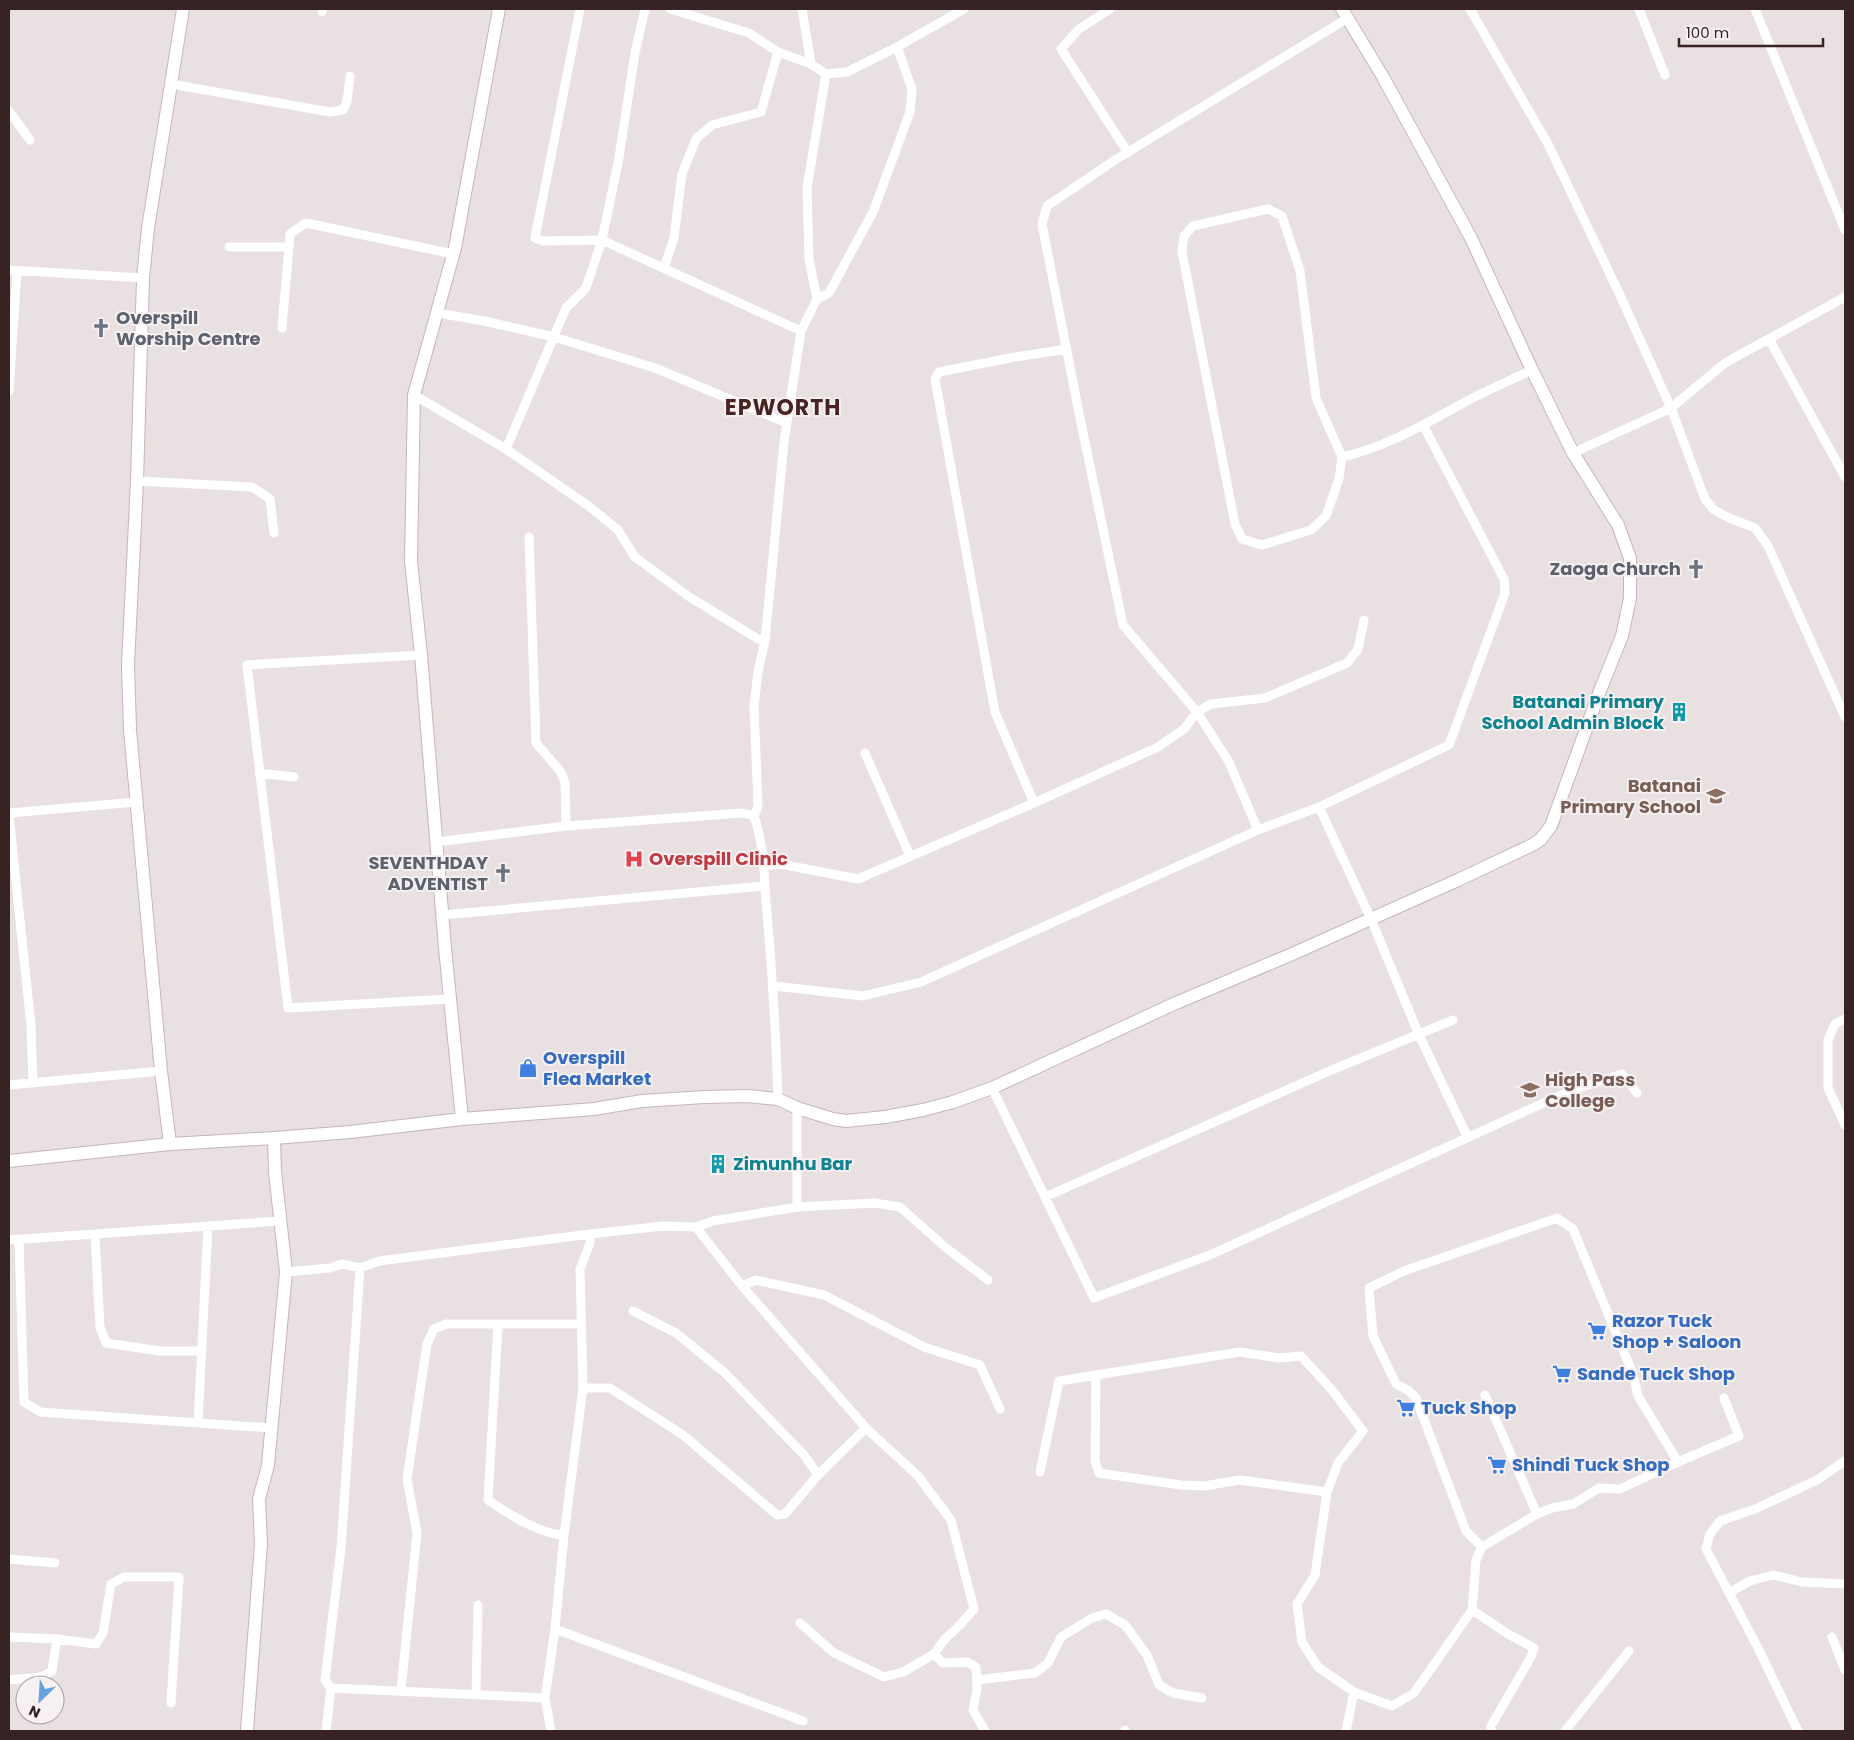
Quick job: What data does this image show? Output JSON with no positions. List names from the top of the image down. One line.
{"districts":["EPWORTH"],"places":{"church":["Overspill Worship Centre","Zaoga Church","SEVENTHDAY ADVENTIST"],"building":["Batanai Primary School Admin Block","Zimunhu Bar"],"school or university":["Batanai Primary School","High Pass College"],"hospital":["Overspill Clinic"],"shop":["Overspill Flea Market"],"supermarket":["Razor Tuck Shop + Saloon","Sande Tuck Shop","Tuck Shop","Shindi Tuck Shop"]},"scale_bar":"100 m","north":"bottom left"}
